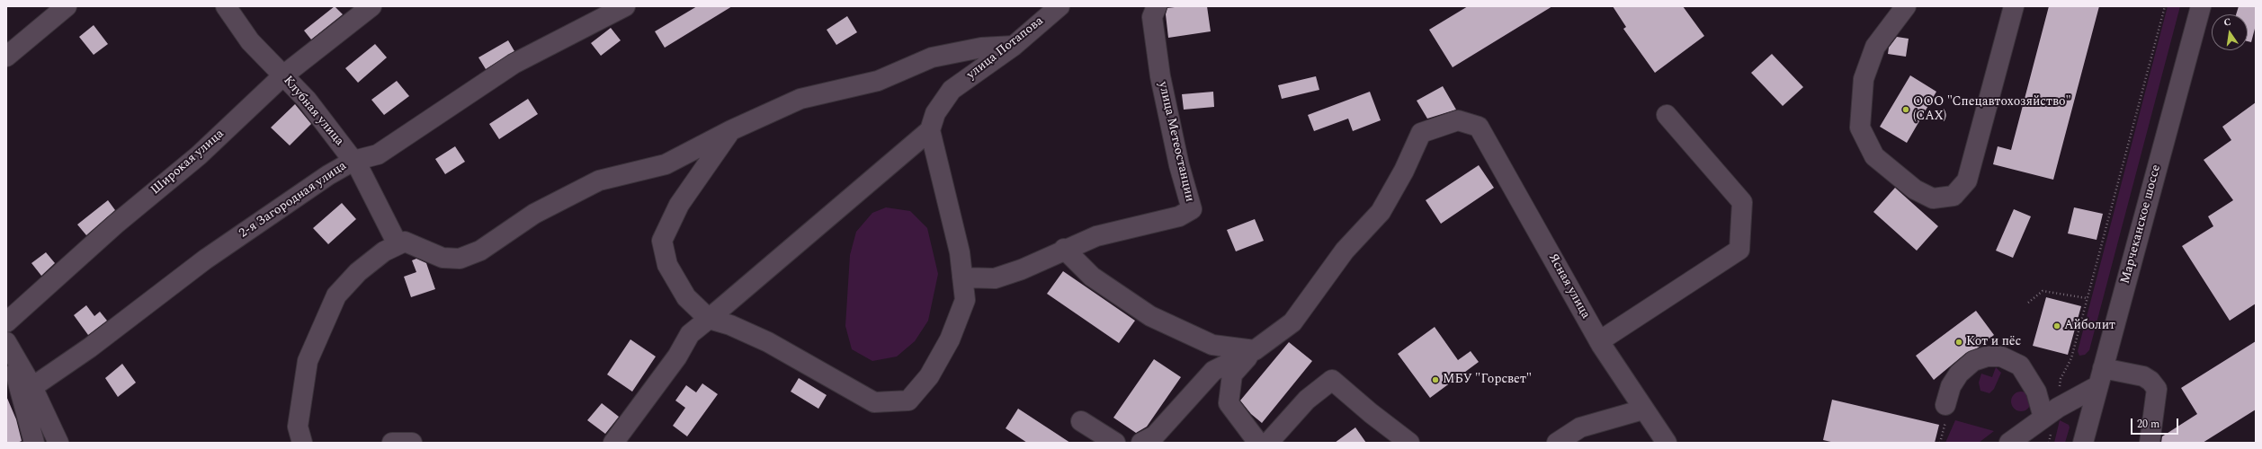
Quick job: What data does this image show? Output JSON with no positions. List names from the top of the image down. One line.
{"streets":{"street":["улица Потапова","Клубная улица","улица Метеостанции","Широкая улица","2-я Загородная улица","Марчеканское шоссе","Ясная улица"]},"crossings":[["Клубная улица","Широкая улица"],["Клубная улица","2-я Загородная улица"]],"places":["ООО \"Спецавтохозяйство\" (САХ)","Айболит","Кот и пёс","МБУ \"Горсвет\""],"scale_bar":"20 m","north":"top"}
